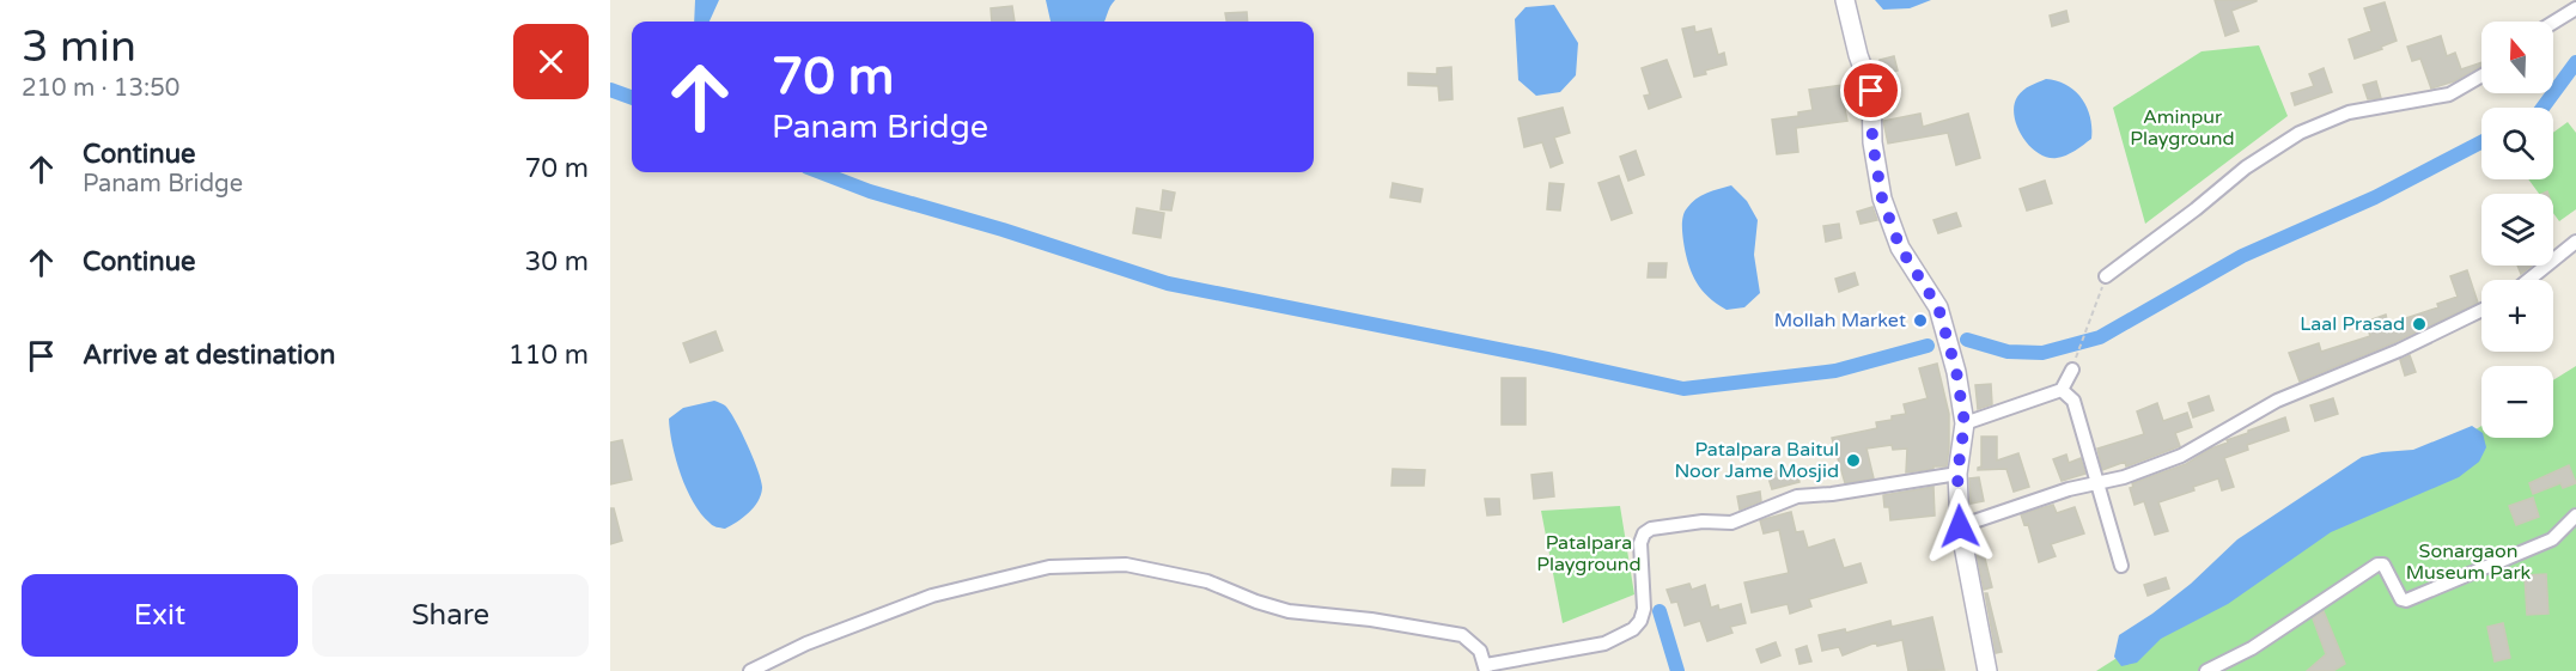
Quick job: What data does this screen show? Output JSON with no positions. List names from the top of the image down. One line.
{"parks":["Aminpur Playground","Patalpara Playground","Sonargaon Museum Park"],"places":["Mollah Market","Laal Prasad","Patalpara Baitul Noor Jame Mosjid"],"north":"top","page":{"heading":["3 min","210 m · 13:50"],"map_buttons":["+","−"],"turn":["70 m","Panam Bridge"],"list":[{"name":"Continue","note":"Panam Bridge","value":"70 m"},{"name":"Continue","value":"30 m"},{"name":"Arrive at destination","value":"110 m"}],"buttons":["Exit","Share"]}}
